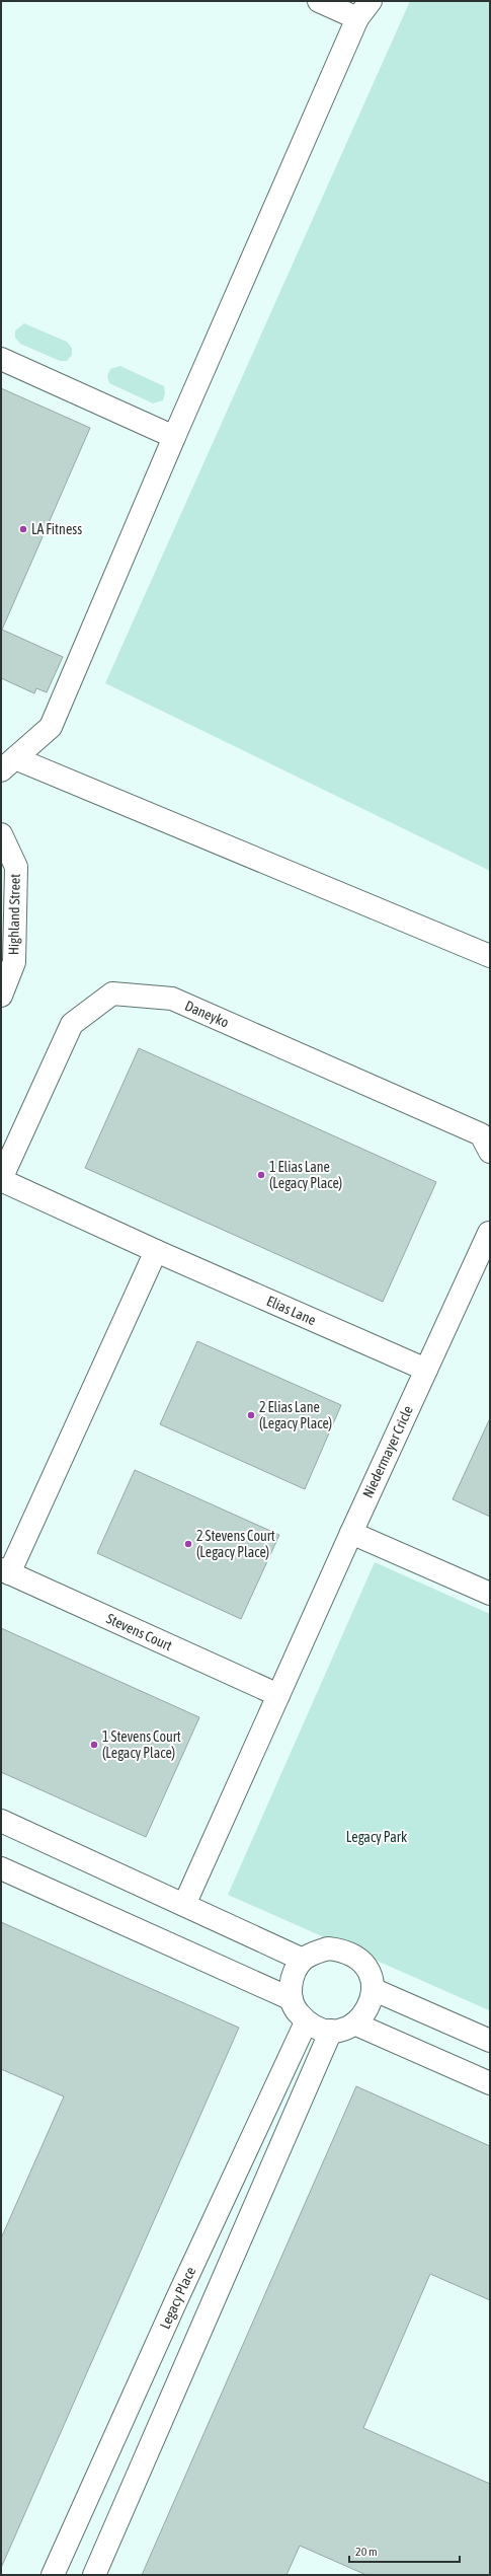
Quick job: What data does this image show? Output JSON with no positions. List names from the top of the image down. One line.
{"streets":{"lane":["Highland Street","Daneyko","Elias Lane","Niedermayer Cricle","Stevens Court","Legacy Place"]},"crossings":[["Daneyko","Elias Lane"],["Elias Lane","Niedermayer Cricle"],["Niedermayer Cricle","Stevens Court"]],"parks":["Legacy Park"],"places":["LA Fitness","1 Elias Lane (Legacy Place)","2 Elias Lane (Legacy Place)","2 Stevens Court (Legacy Place)","1 Stevens Court (Legacy Place)"],"scale_bar":"20 m"}
